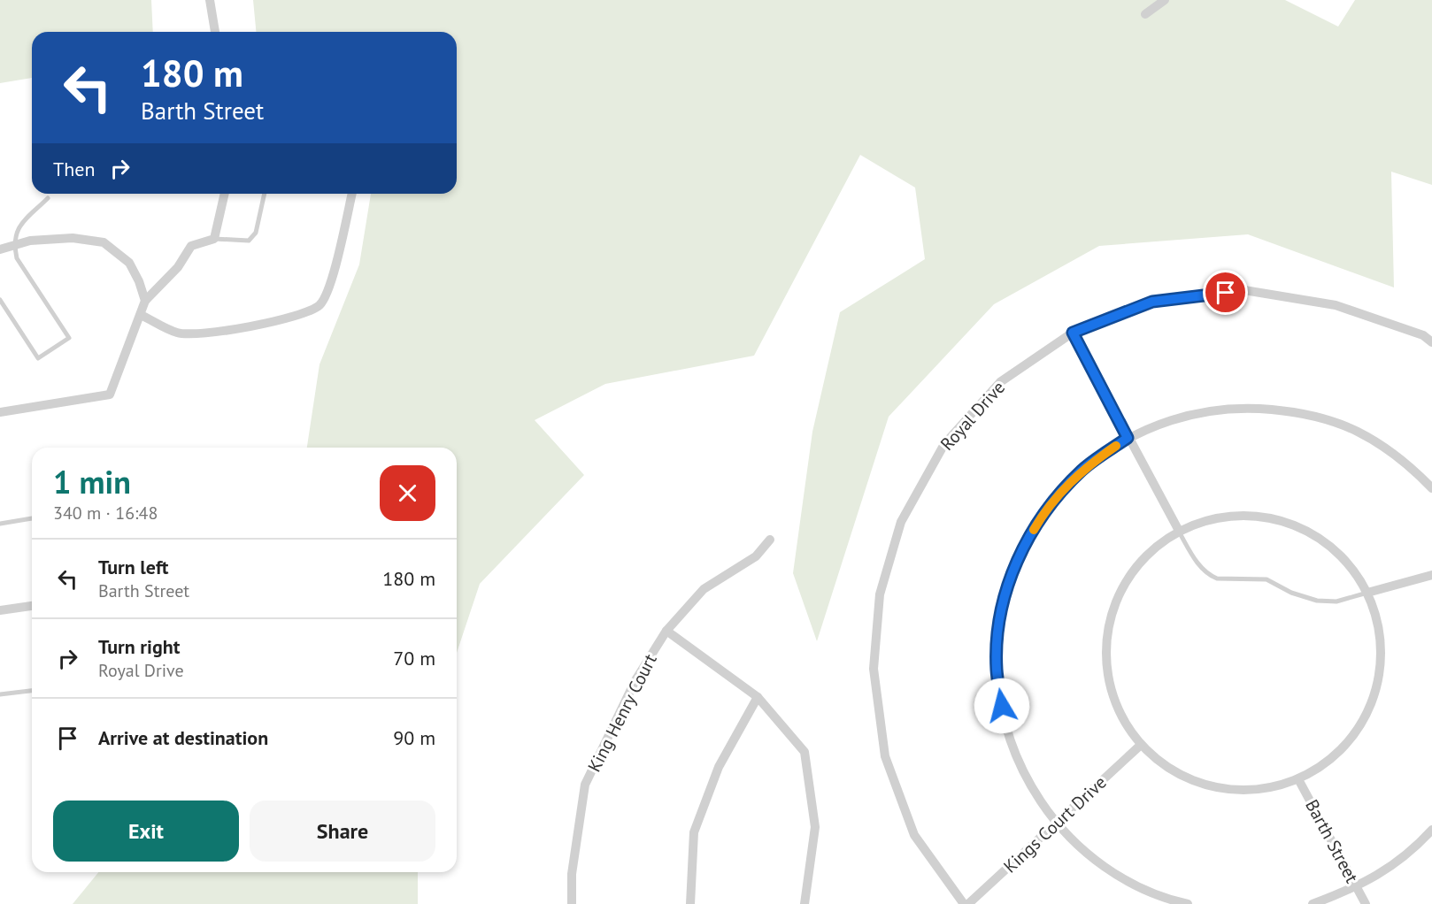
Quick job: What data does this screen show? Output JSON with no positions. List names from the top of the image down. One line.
{"streets":{"street":["Royal Drive","King Henry Court","Kings Court Drive","Barth Street"]},"page":{"turn":["180 m","Barth Street"],"then":"Then","heading":["1 min","340 m · 16:48"],"list":[{"name":"Turn left","note":"Barth Street","value":"180 m"},{"name":"Turn right","note":"Royal Drive","value":"70 m"},{"name":"Arrive at destination","value":"90 m"}],"buttons":["Exit","Share"]}}
